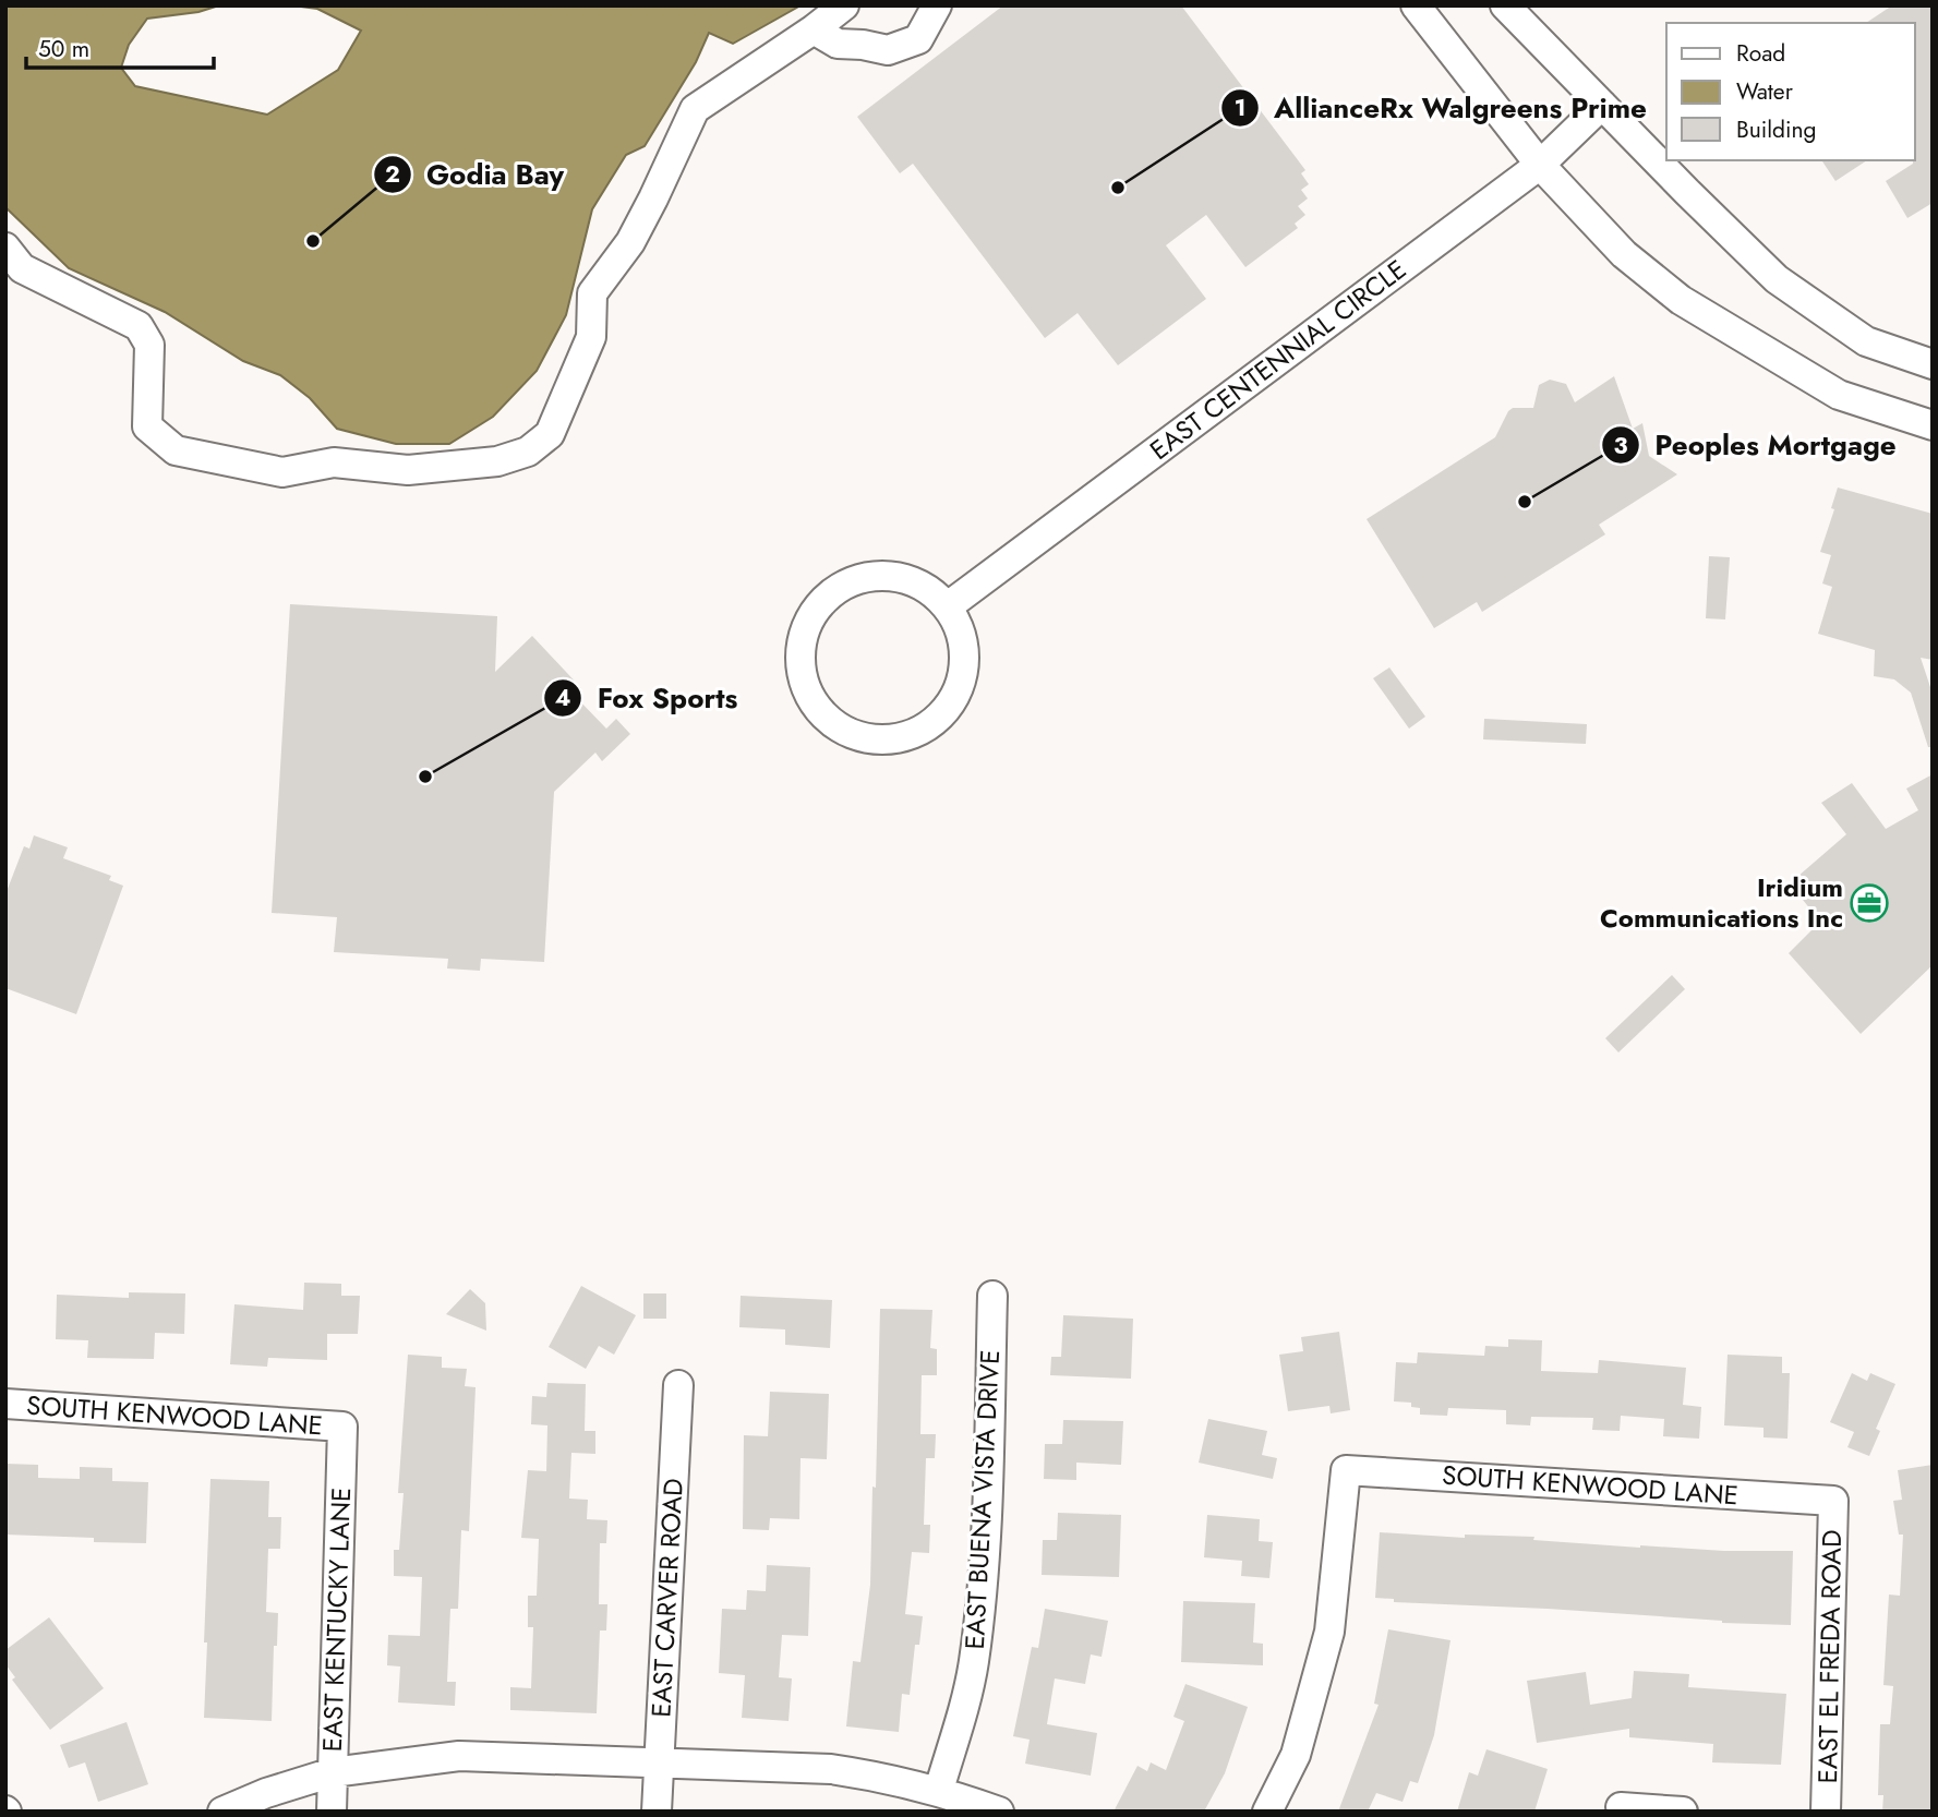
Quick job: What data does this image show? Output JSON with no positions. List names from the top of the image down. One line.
{"streets":{"street":["EAST CENTENNIAL CIRCLE","SOUTH KENWOOD LANE","EAST BUENA VISTA DRIVE","EAST CARVER ROAD","EAST KENTUCKY LANE","EAST EL FREDA ROAD"]},"crossings":[["SOUTH KENWOOD LANE","EAST KENTUCKY LANE"],["SOUTH KENWOOD LANE","EAST EL FREDA ROAD"]],"places":{"other":["AllianceRx Walgreens Prime","Godia Bay","Peoples Mortgage","Fox Sports"],"office":["Iridium Communications Inc"]},"legend":["Road","Water","Building"],"scale_bar":"50 m"}
